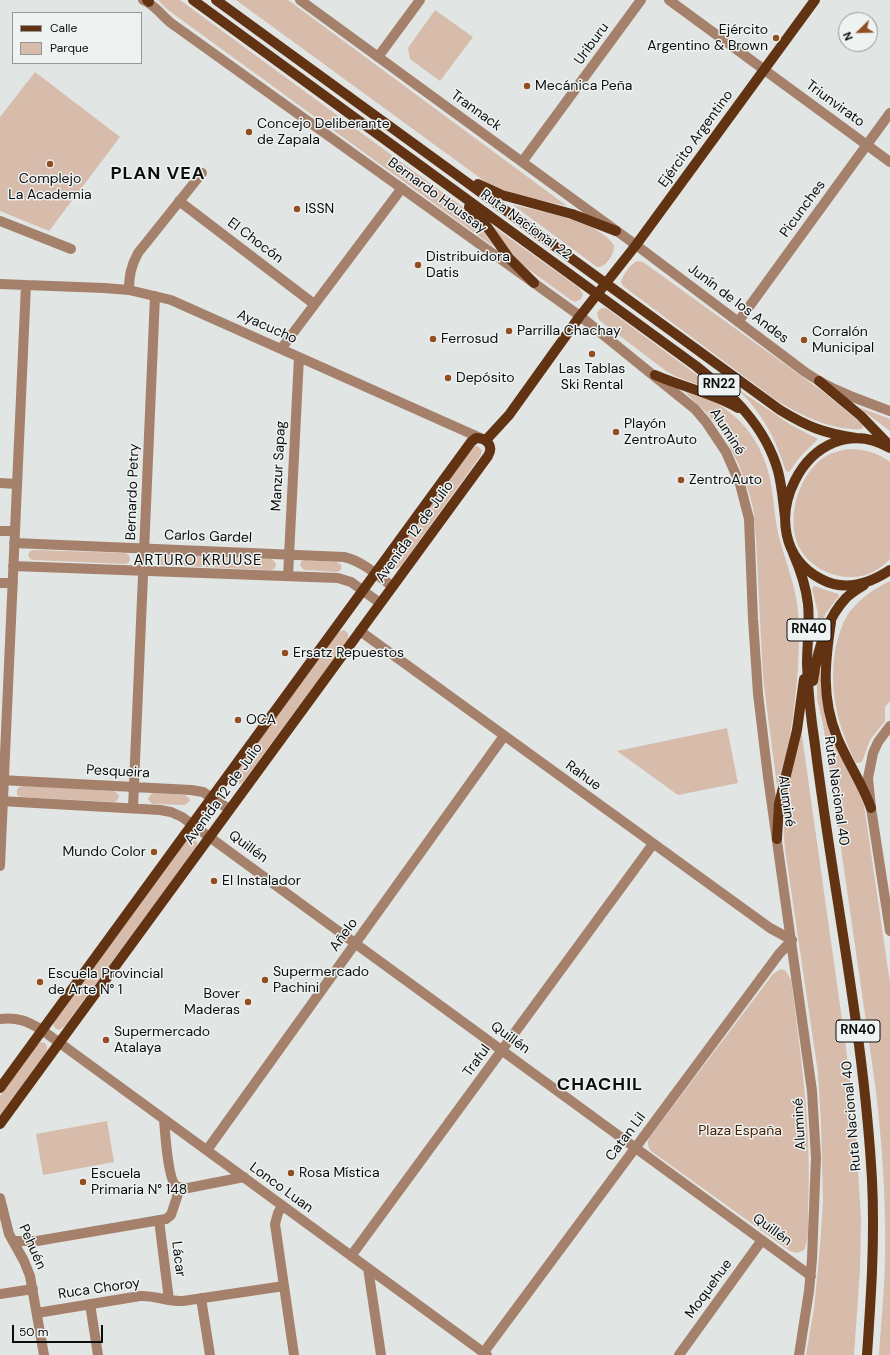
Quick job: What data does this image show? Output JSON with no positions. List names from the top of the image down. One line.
{"streets":{"main road":["Ejército Argentino","Ruta Nacional 22","RN22","Avenida 12 de Julio","RN40","Ruta Nacional 40"],"street":["Uriburu","Triunvirato","Trannack","Bernardo Houssay","Picunches","El Chocón","Junín de los Andes","Ayacucho","Aluminé","Manzur Sapag","Bernardo Petry","Carlos Gardel","Pesqueira","Rahue","Quillén","Añelo","Traful","Catan Lil","Lonco Luan","Pehuén","Lácar","Ruca Choroy","Moquehue"]},"crossings":[["Uriburu","Trannack"],["Triunvirato","Ejército Argentino"],["Triunvirato","Picunches"],["Trannack","Ejército Argentino"],["Trannack","Junín de los Andes"],["Ejército Argentino","Ruta Nacional 22"],["Ejército Argentino","Junín de los Andes"],["Bernardo Houssay","Aluminé"],["Picunches","Junín de los Andes"],["Ruta Nacional 22","RN40"],["Ayacucho","Manzur Sapag"],["Ayacucho","Bernardo Petry"],["Ayacucho","Avenida 12 de Julio"],["Aluminé","Rahue"],["Aluminé","Quillén"],["Aluminé","Catan Lil"],["Manzur Sapag","Carlos Gardel"],["Bernardo Petry","Carlos Gardel"],["Bernardo Petry","Pesqueira"],["Avenida 12 de Julio","Carlos Gardel"],["Avenida 12 de Julio","Pesqueira"],["Avenida 12 de Julio","Rahue"],["Avenida 12 de Julio","Quillén"],["Avenida 12 de Julio","Lonco Luan"],["RN40","Ruta Nacional 40"],["Rahue","Añelo"],["Rahue","Traful"],["Rahue","Catan Lil"],["Quillén","Añelo"],["Quillén","Traful"],["Quillén","Catan Lil"],["Quillén","Moquehue"],["Añelo","Lonco Luan"],["Traful","Lonco Luan"],["Catan Lil","Lonco Luan"],["Pehuén","Ruca Choroy"],["Lácar","Ruca Choroy"]],"districts":["PLAN VEA","ARTURO KRUUSE","CHACHIL"],"parks":["Plaza España"],"places":["Ejército Argentino & Brown","Mecánica Peña","Concejo Deliberante de Zapala","Complejo La Academia","ISSN","Distribuidora Datis","Parrilla Chachay","Ferrosud","Corralón Municipal","Las Tablas Ski Rental","Depósito","Playón ZentroAuto","ZentroAuto","Ersatz Repuestos","OCA","Mundo Color","El Instalador","Supermercado Pachini","Escuela Provincial de Arte N° 1","Bover Maderas","Supermercado Atalaya","Rosa Mística","Escuela Primaria N° 148"],"legend":["Calle","Parque"],"scale_bar":"50 m","north":"bottom left"}
